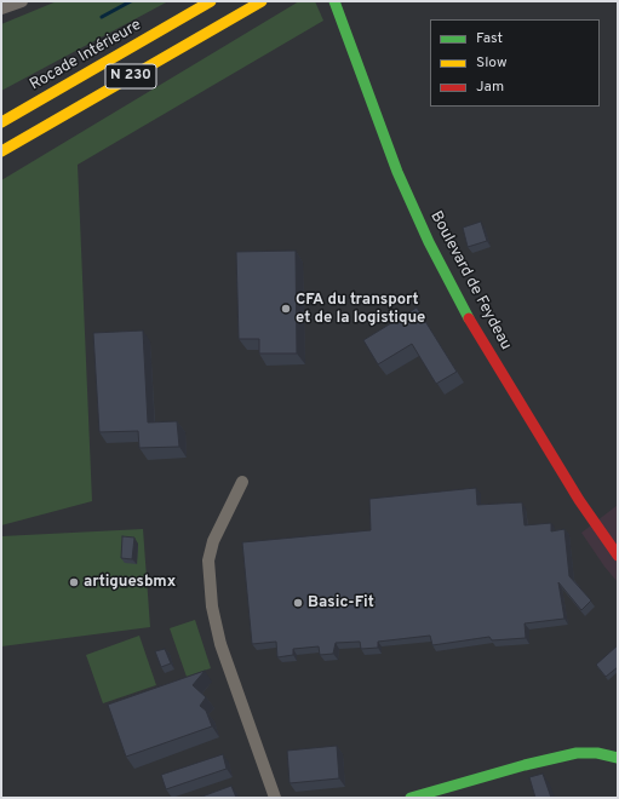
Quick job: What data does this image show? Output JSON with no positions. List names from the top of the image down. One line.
{"streets":{"main road":["Rocade Intérieure","N 230","Boulevard de Feydeau"]},"places":["CFA du transport et de la logistique","artiguesbmx","Basic-Fit"],"legend":["Fast","Slow","Jam"]}
